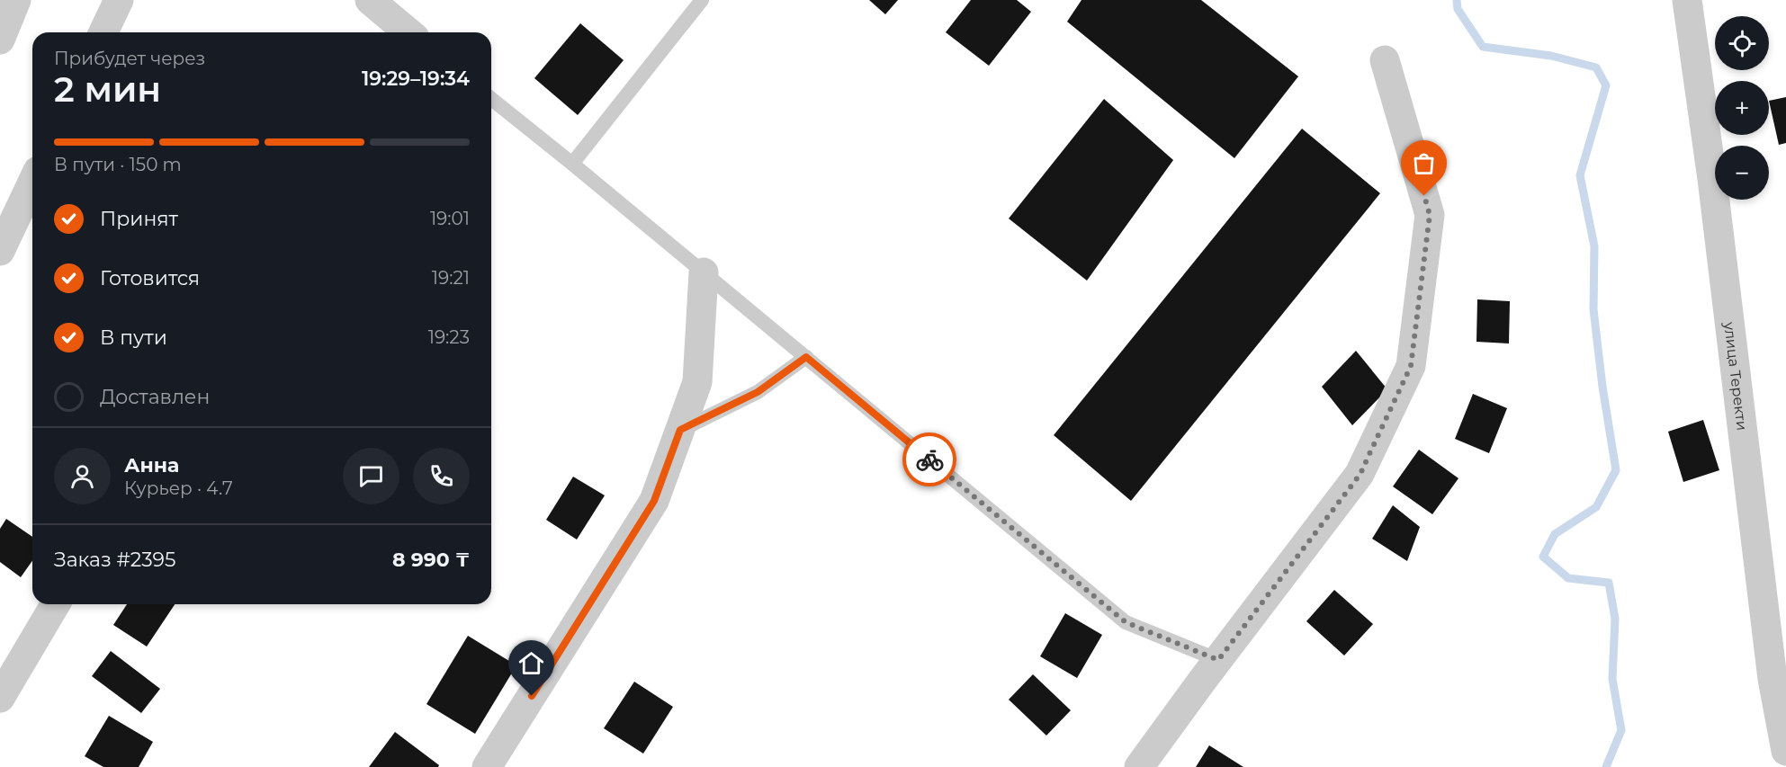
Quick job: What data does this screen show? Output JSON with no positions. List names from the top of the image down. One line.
{"streets":{"street":["улица Теректи"]},"page":{"map_buttons":["+","−"],"heading":["2 мин","Прибудет через","19:29–19:34"],"panel":["Анна","Курьер · 4.7","Заказ #2395","8 990 ₸"],"bar":"В пути · 150 m","list":[["Принят","19:01"],["Готовится","19:21"],["В пути","19:23"],"Доставлен"]}}
